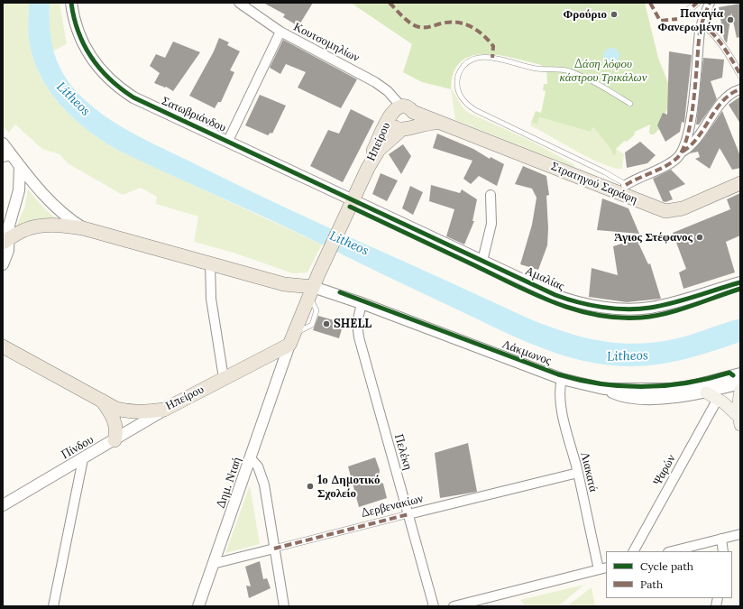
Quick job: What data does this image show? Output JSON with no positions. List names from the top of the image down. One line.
{"streets":{"main road":["Ηπείρου","Στρατηγού Σαράφη"],"street":["Κουτσομηλίων","Σατωβριάνδου","Αμαλίας","Λάκμωνος","Πίνδου","Πελέκη","Ψαρών","Λιακατά","Δημ. Νταή","Δερβενακίων"]},"crossings":[["Κουτσομηλίων","Ηπείρου"],["Σατωβριάνδου","Ηπείρου"],["Σατωβριάνδου","Αμαλίας"],["Ηπείρου","Αμαλίας"],["Ηπείρου","Λάκμωνος"],["Ηπείρου","Πίνδου"],["Ηπείρου","Δημ. Νταή"],["Λάκμωνος","Πελέκη"],["Λάκμωνος","Λιακατά"],["Πελέκη","Δερβενακίων"],["Λιακατά","Δερβενακίων"],["Δημ. Νταή","Δερβενακίων"]],"water":["Litheos"],"parks":["Δάση λόφου κάστρου Τρικάλων"],"places":["Φρούριο","Παναγία Φανερωμένη","Άγιος Στέφανος","SHELL","1ο Δημοτικό Σχολείο"],"legend":["Cycle path","Path"]}
